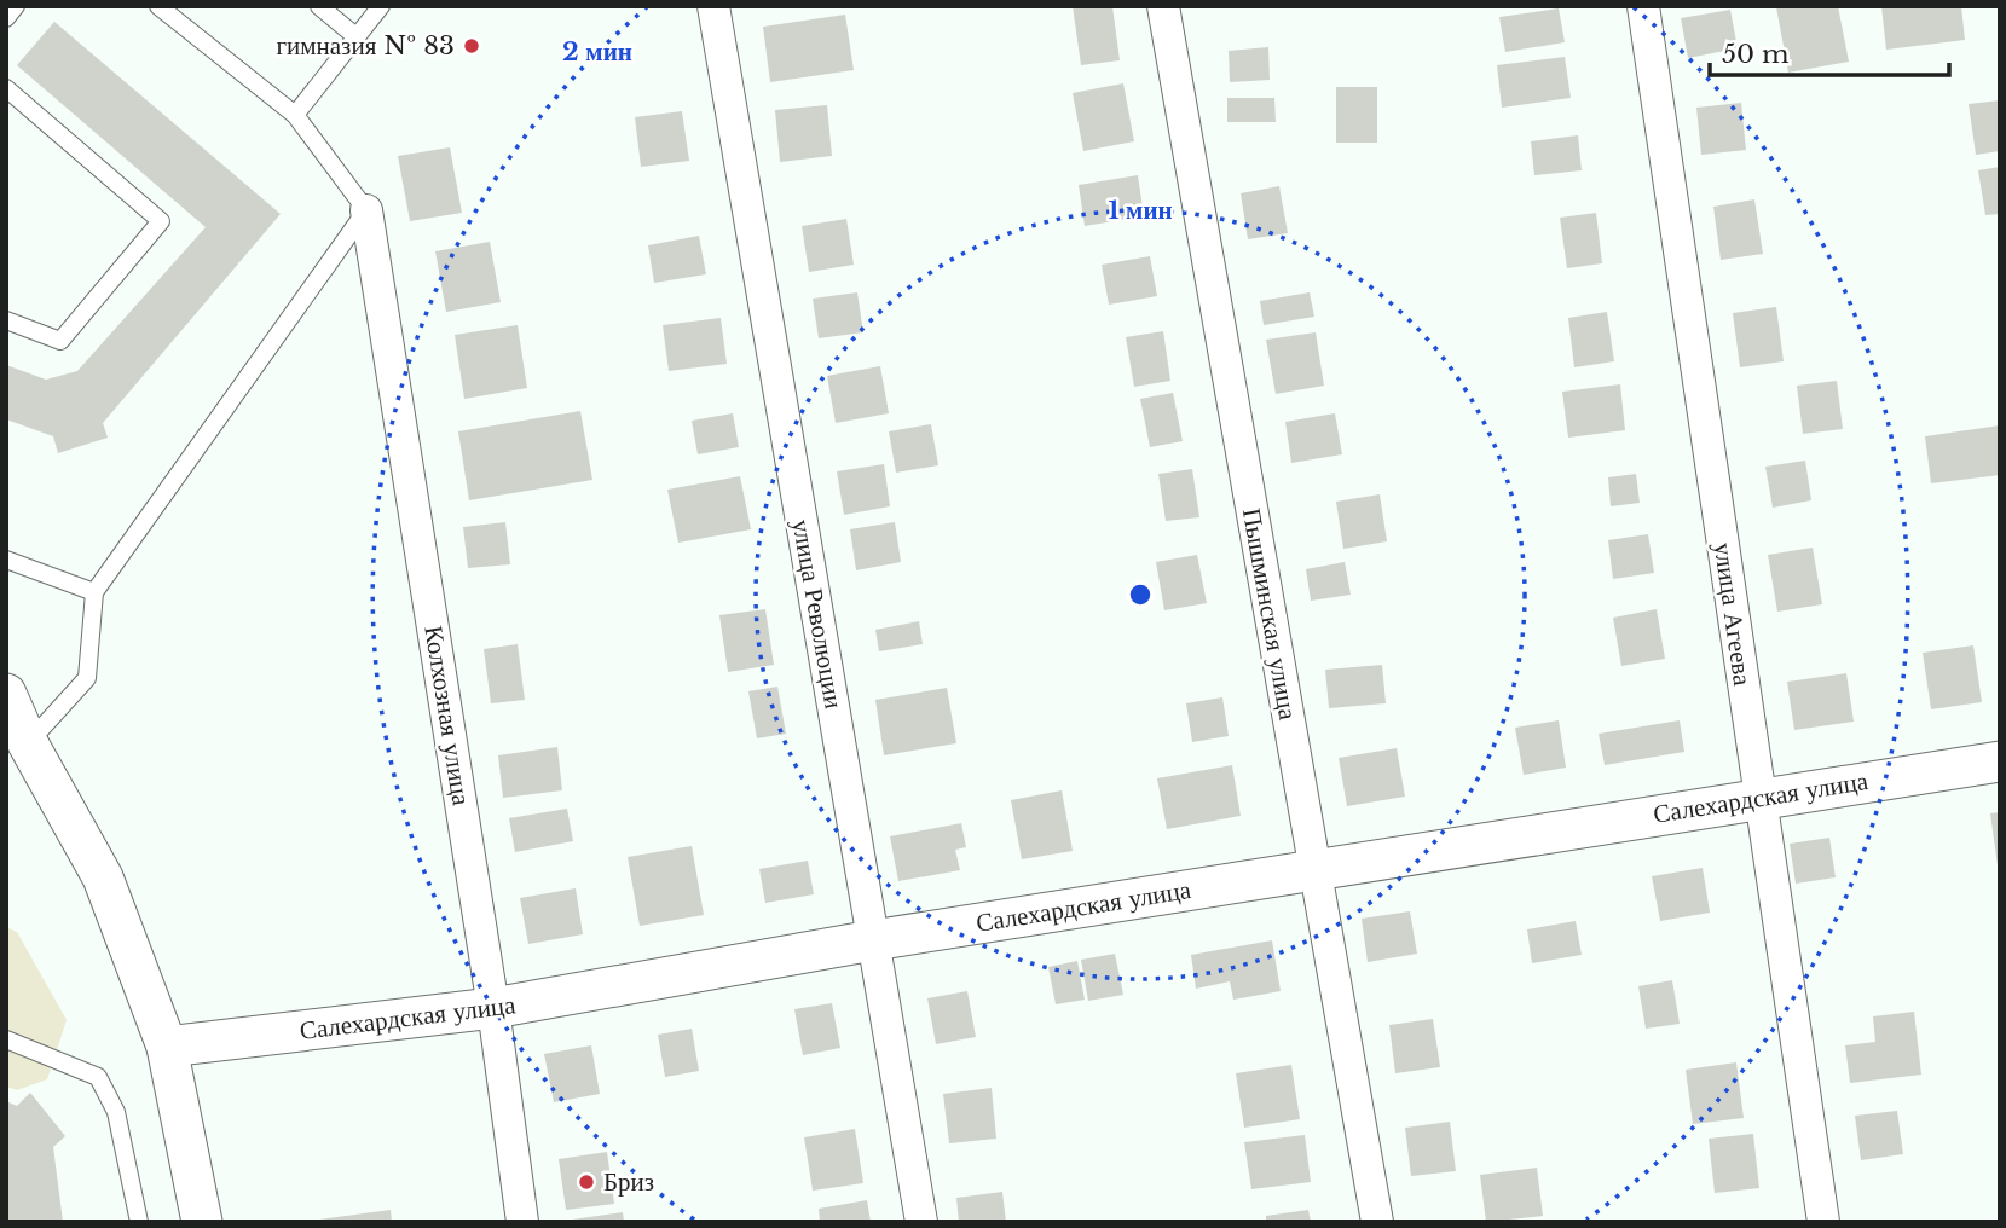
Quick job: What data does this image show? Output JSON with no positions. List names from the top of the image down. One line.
{"streets":{"street":["улица Революции","Пышминская улица","улица Агеева","Колхозная улица","Салехардская улица"]},"crossings":[["улица Революции","Салехардская улица"],["Пышминская улица","Салехардская улица"],["улица Агеева","Салехардская улица"],["Колхозная улица","Салехардская улица"]],"places":["гимназия № 83","Бриз"],"scale_bar":"50 m","rings":["2 мин","1 мин"]}
